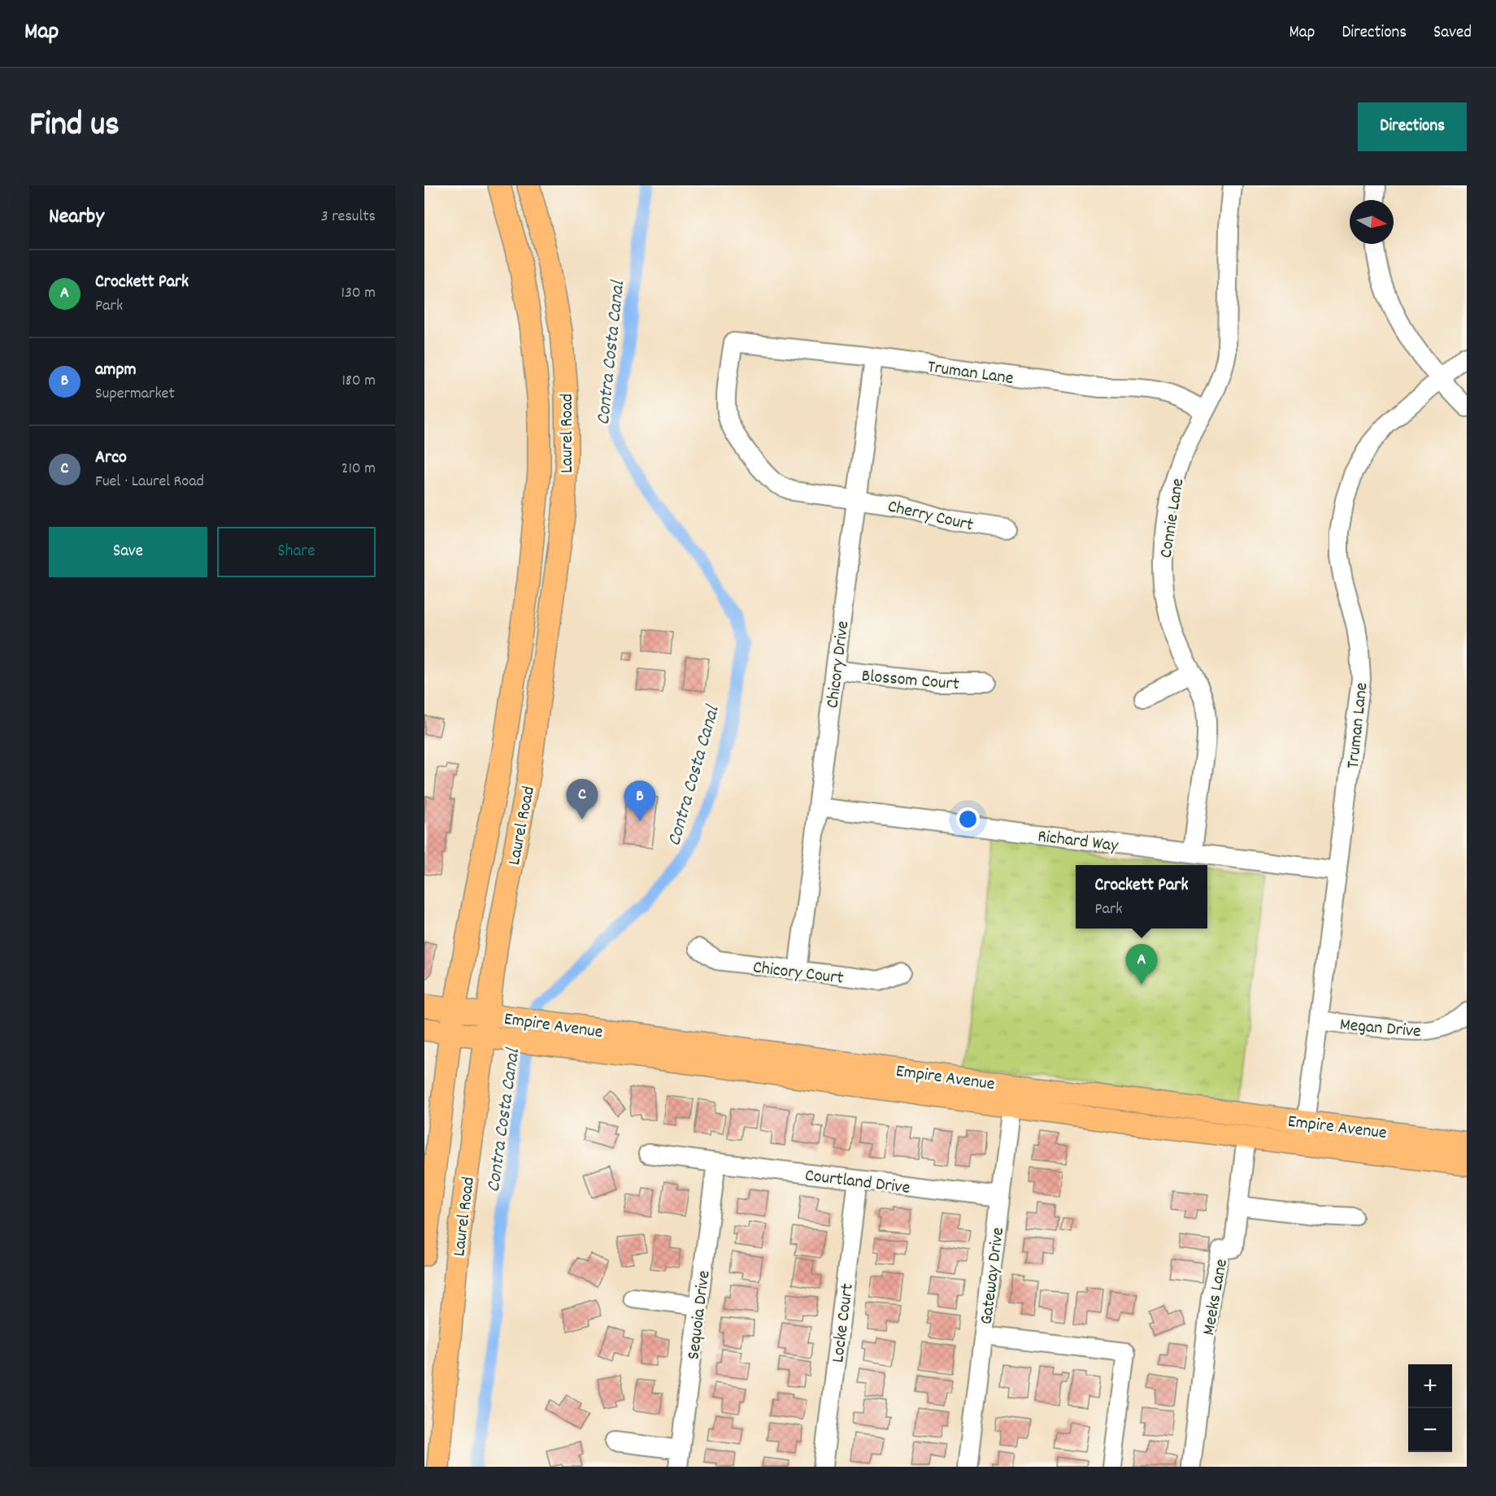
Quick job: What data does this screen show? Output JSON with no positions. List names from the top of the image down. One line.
{"streets":{"main road":["Laurel Road","Empire Avenue"],"street":["Truman Lane","Cherry Court","Connie Lane","Chicory Drive","Blossom Court","Richard Way","Chicory Court","Megan Drive","Courtland Drive","Gateway Drive","Meeks Lane","Sequoia Drive","Locke Court"]},"crossings":[["Truman Lane","Cherry Court"],["Truman Lane","Connie Lane"],["Truman Lane","Chicory Drive"],["Truman Lane","Richard Way"],["Truman Lane","Empire Avenue"],["Truman Lane","Megan Drive"],["Laurel Road","Empire Avenue"],["Cherry Court","Chicory Drive"],["Connie Lane","Richard Way"],["Chicory Drive","Blossom Court"],["Chicory Drive","Richard Way"],["Chicory Drive","Chicory Court"],["Empire Avenue","Gateway Drive"],["Empire Avenue","Meeks Lane"],["Courtland Drive","Gateway Drive"],["Courtland Drive","Sequoia Drive"],["Courtland Drive","Locke Court"]],"water":["Contra Costa Canal"],"north":"right","page":{"header":"Map","nav":["Map","Directions","Saved"],"title":"Find us","buttons":["Directions",["Save","Share"]],"heading":["Nearby","3 results"],"list":[{"mark":"A","name":"Crockett Park","note":"Park","value":"130 m"},{"mark":"B","name":"ampm","note":"Supermarket","value":"180 m"},{"mark":"C","name":"Arco","note":"Fuel · Laurel Road","value":"210 m"}],"pins":["C","B","A"],"popup":["Crockett Park","Park"],"map_buttons":["+","−"]}}
